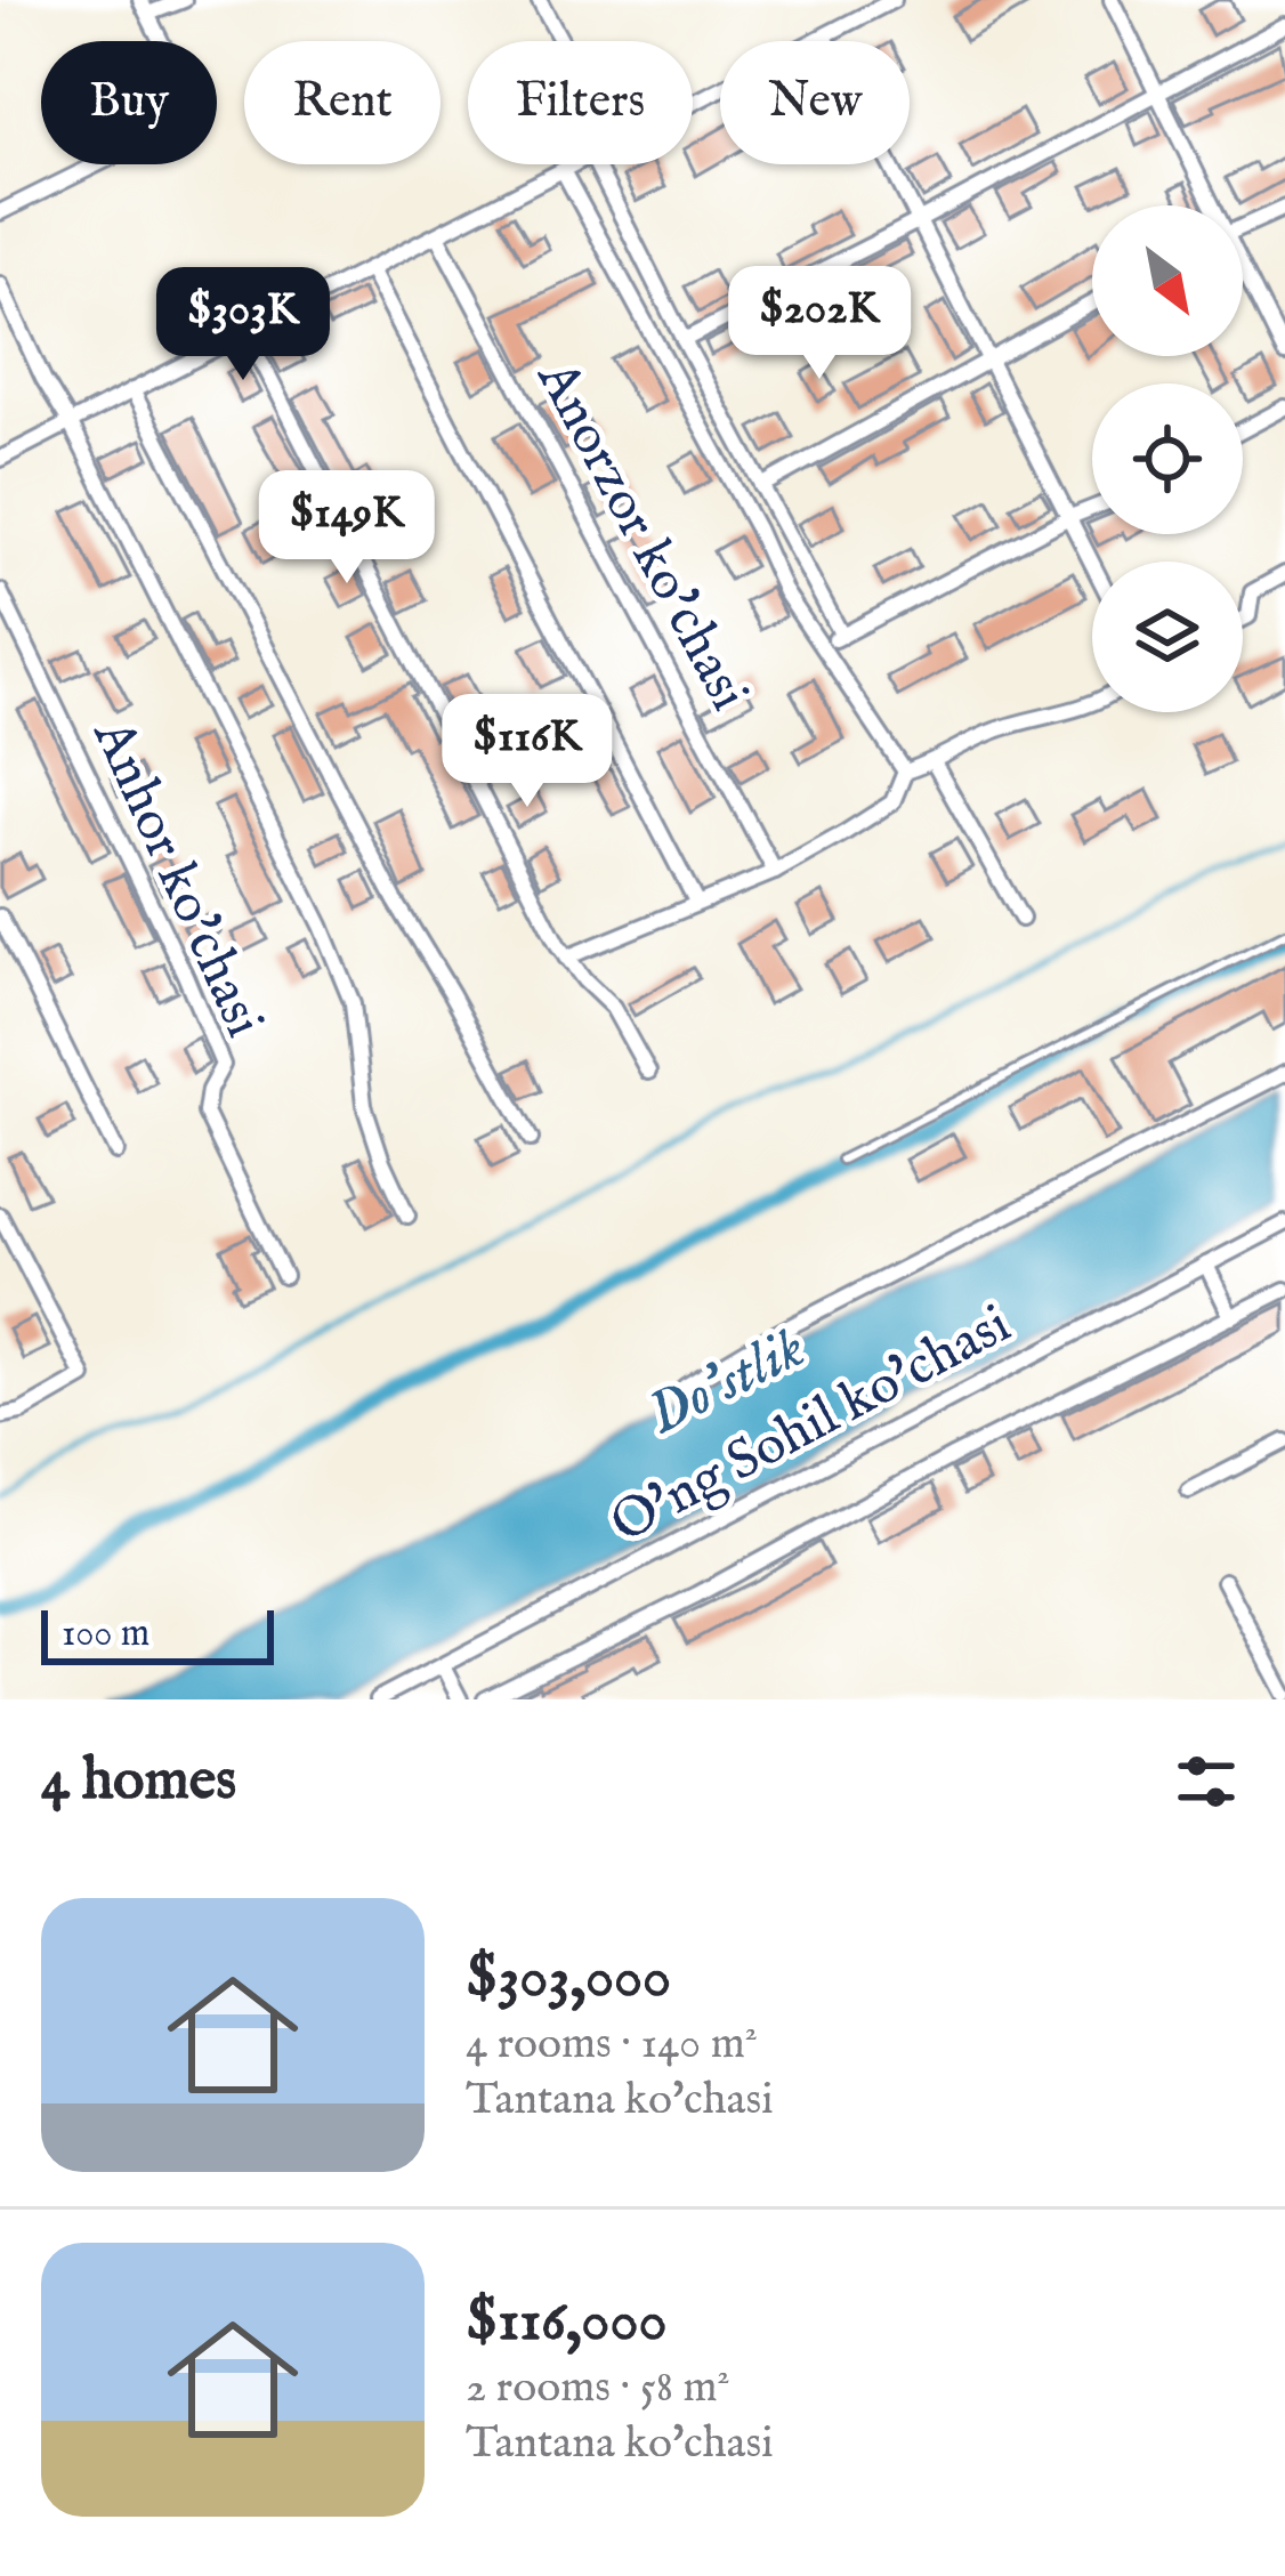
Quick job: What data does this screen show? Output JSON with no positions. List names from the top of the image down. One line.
{"streets":{"street":["Anorzor ko'chasi","Anhor ko'chasi","O'ng Sohil ko'chasi"]},"water":["Do'stlik"],"scale_bar":"100 m","north":"bottom right","page":{"chip":["Buy","Rent","Filters","New"],"price":["$202K","$303K","$149K","$116K"],"scale":"100 m","heading":"4 homes","list":[{"name":"$303,000","note":"4 rooms · 140 m² · Tantana ko'chasi"},{"name":"$116,000","note":"2 rooms · 58 m² · Tantana ko'chasi"}]}}
